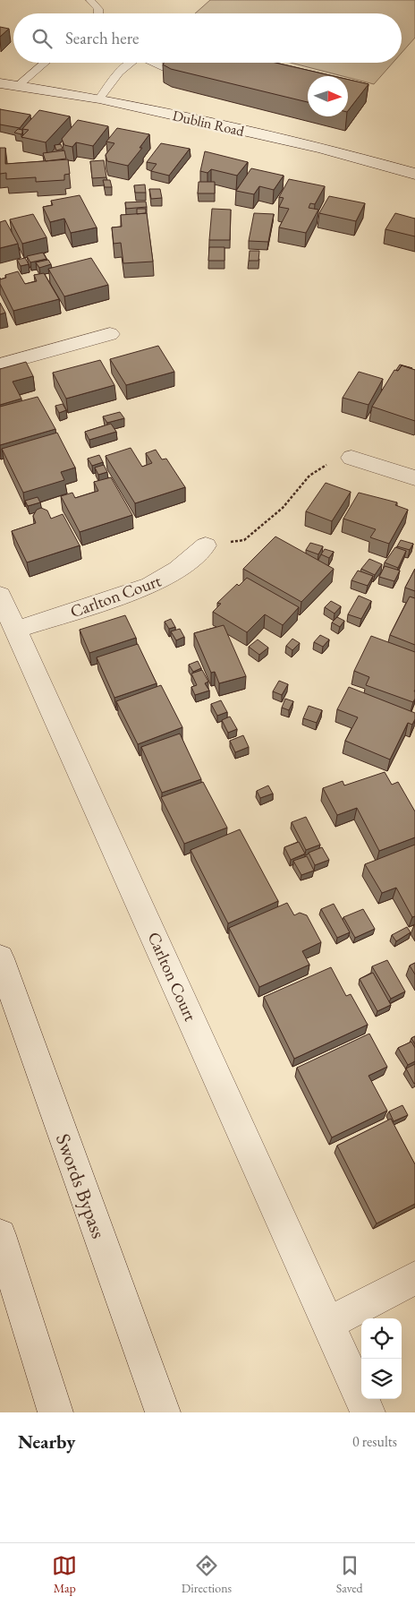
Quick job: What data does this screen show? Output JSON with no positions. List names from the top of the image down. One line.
{"streets":{"street":["Dublin Road","Carlton Court","Swords Bypass"]},"north":"right","page":{"search":"Search here","heading":["Nearby","0 results"],"nav":["Map","Directions","Saved"]}}
